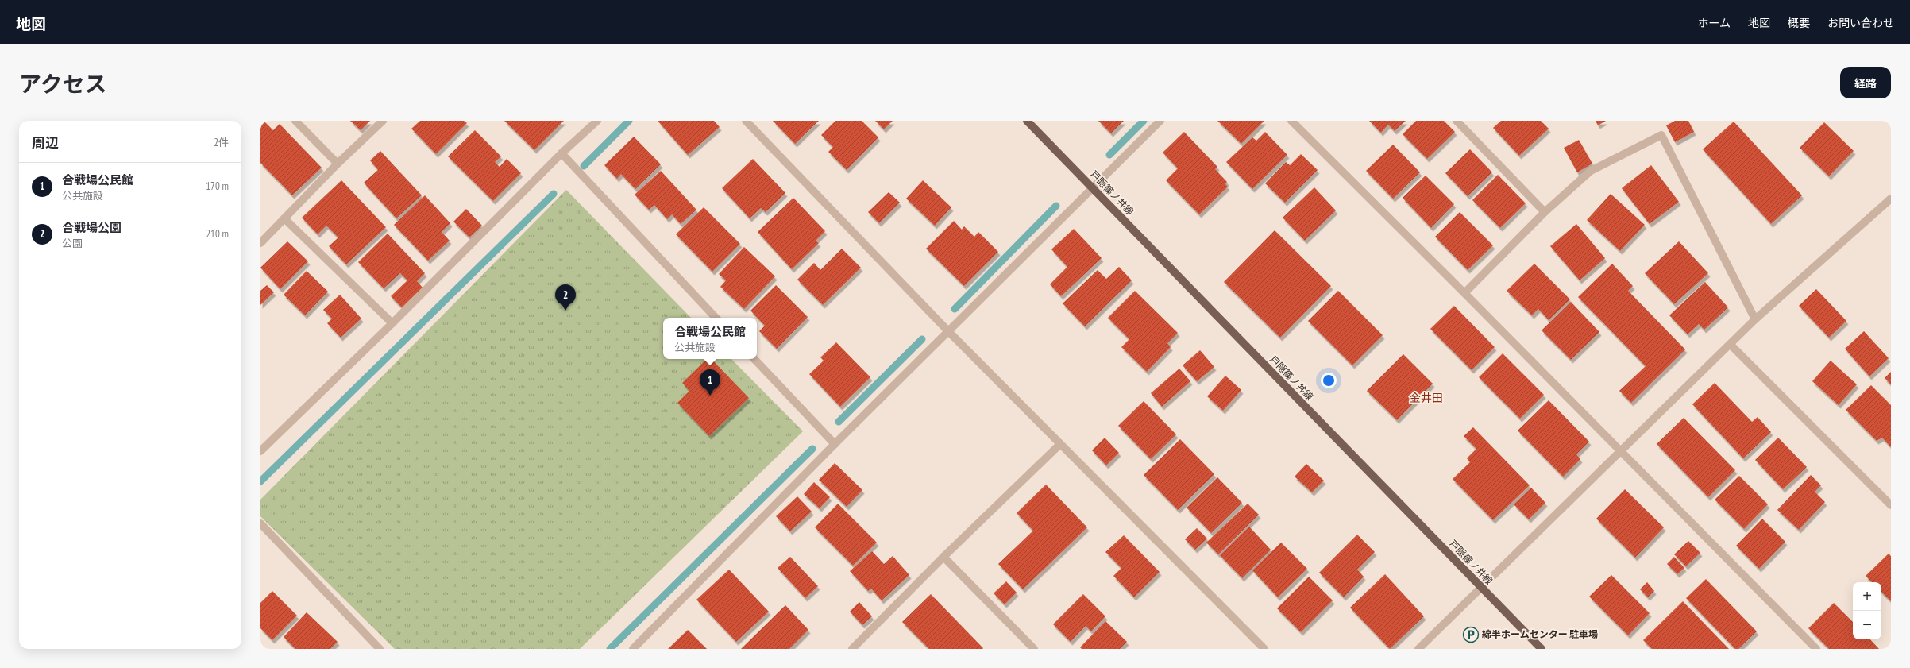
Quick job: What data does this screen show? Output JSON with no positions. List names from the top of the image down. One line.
{"streets":{"main road":["戸隠篠ノ井線"]},"districts":["金井田"],"places":{"parking":["綿半ホームセンター 駐車場"]},"page":{"header":"地図","nav":["ホーム","地図","概要","お問い合わせ"],"title":"アクセス","buttons":"経路","heading":["周辺","2件"],"list":[{"mark":"1","name":"合戦場公民館","note":"公共施設","value":"170 m"},{"mark":"2","name":"合戦場公園","note":"公園","value":"210 m"}],"pins":["2","1"],"popup":["合戦場公民館","公共施設"],"map_buttons":["+","−"]}}
